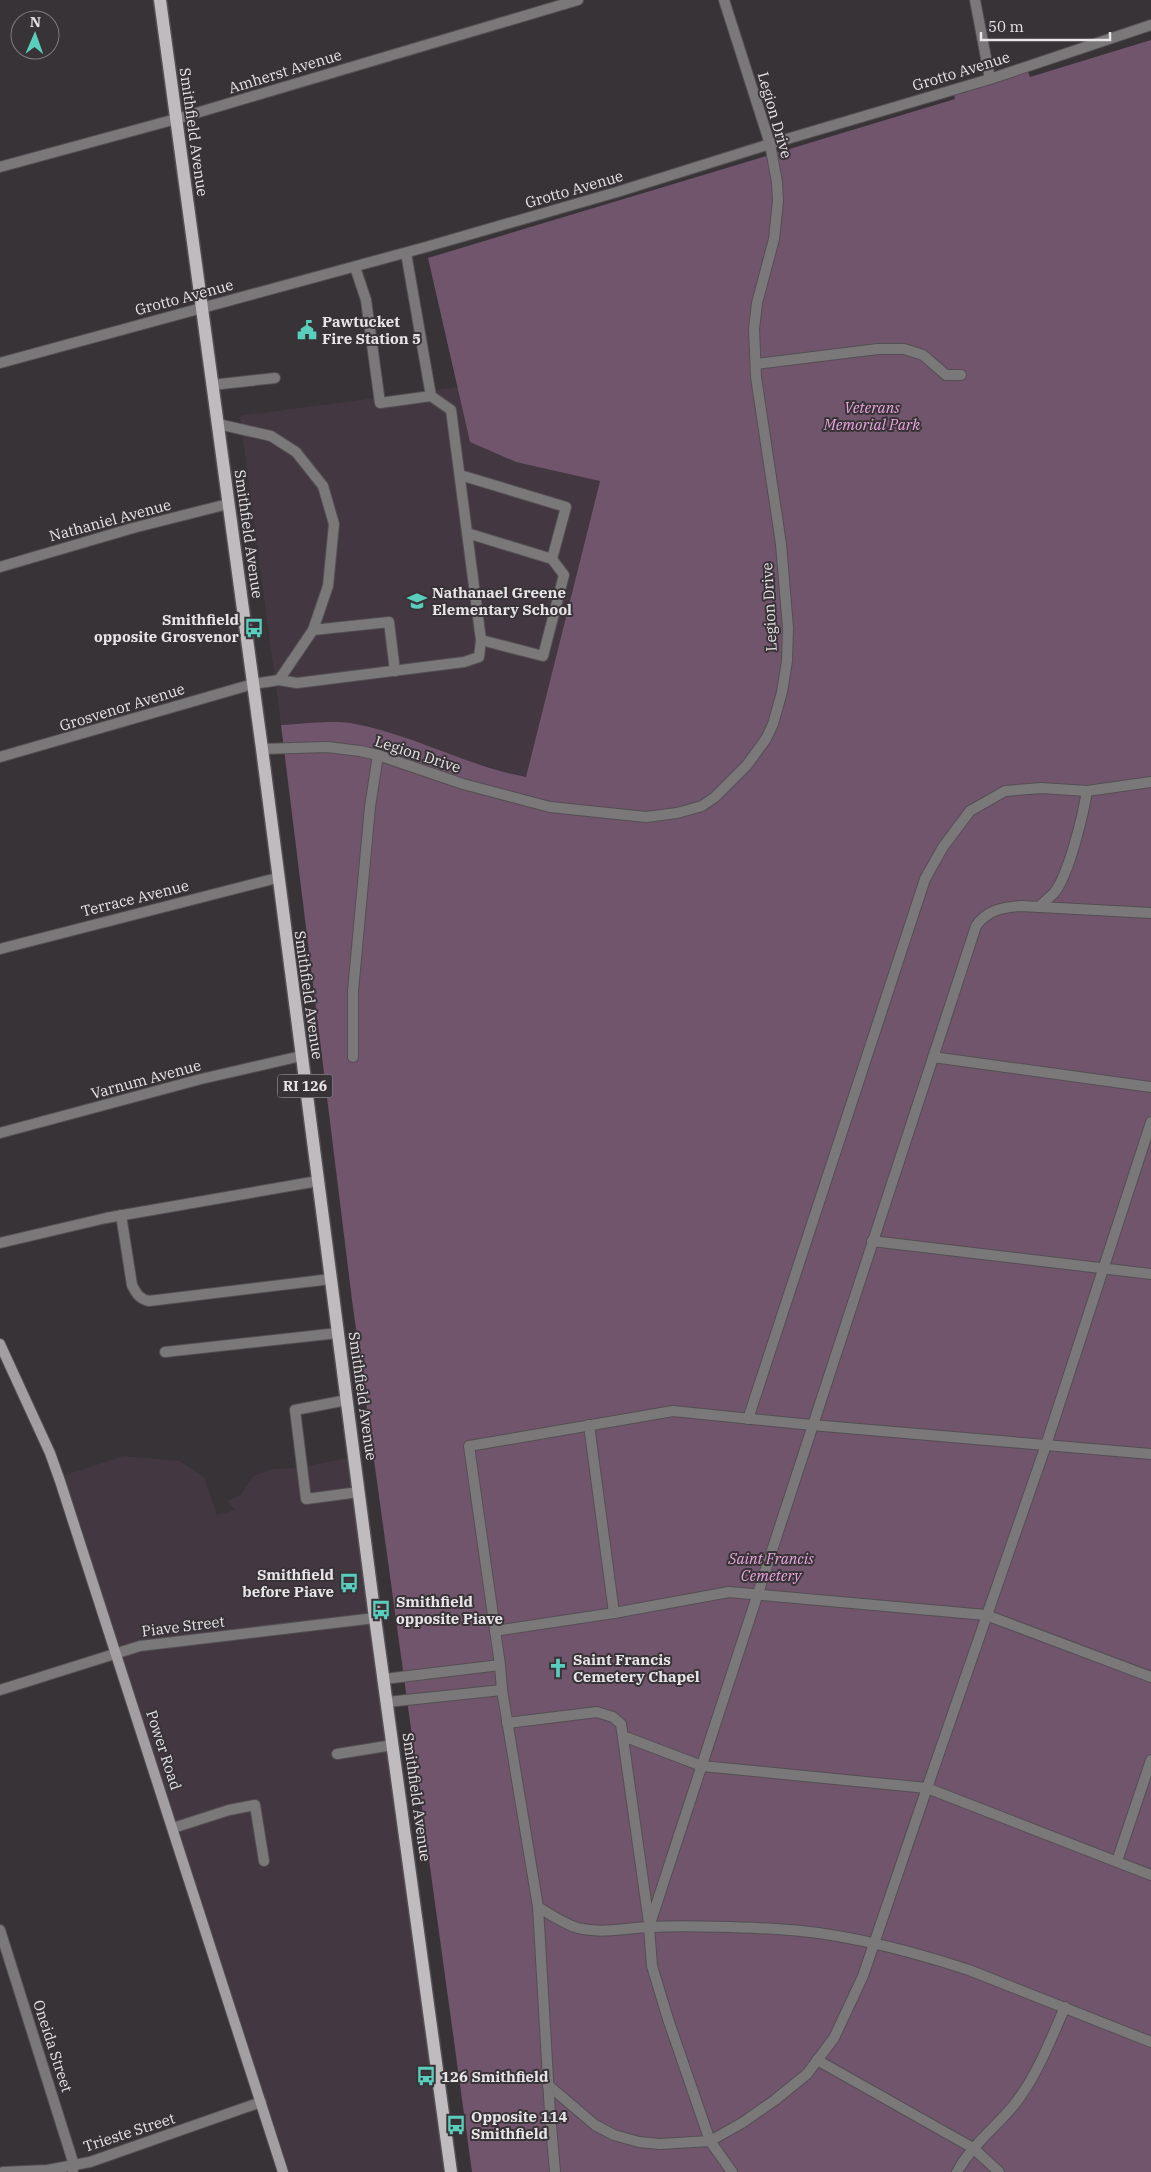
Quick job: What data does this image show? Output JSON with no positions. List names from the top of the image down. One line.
{"streets":{"main road":["Smithfield Avenue","RI 126","Power Road"],"street":["Amherst Avenue","Grotto Avenue","Legion Drive","Nathaniel Avenue","Grosvenor Avenue","Terrace Avenue","Varnum Avenue","Piave Street","Oneida Street","Trieste Street"]},"crossings":[["Amherst Avenue","Smithfield Avenue"],["Grotto Avenue","Legion Drive"],["Grotto Avenue","Smithfield Avenue"],["Legion Drive","Smithfield Avenue"],["Smithfield Avenue","Nathaniel Avenue"],["Smithfield Avenue","Grosvenor Avenue"],["Smithfield Avenue","Terrace Avenue"],["Smithfield Avenue","Varnum Avenue"],["Smithfield Avenue","Piave Street"],["Piave Street","Power Road"],["Power Road","Trieste Street"],["Oneida Street","Trieste Street"]],"parks":["Veterans Memorial Park","Saint Francis Cemetery"],"places":{"public building":["Pawtucket Fire Station 5"],"school or university":["Nathanael Greene Elementary School"],"bus stop":["Smithfield opposite Grosvenor","Smithfield before Piave","Smithfield opposite Piave","126 Smithfield","Opposite 114 Smithfield"],"church":["Saint Francis Cemetery Chapel"]},"scale_bar":"50 m","north":"top"}
